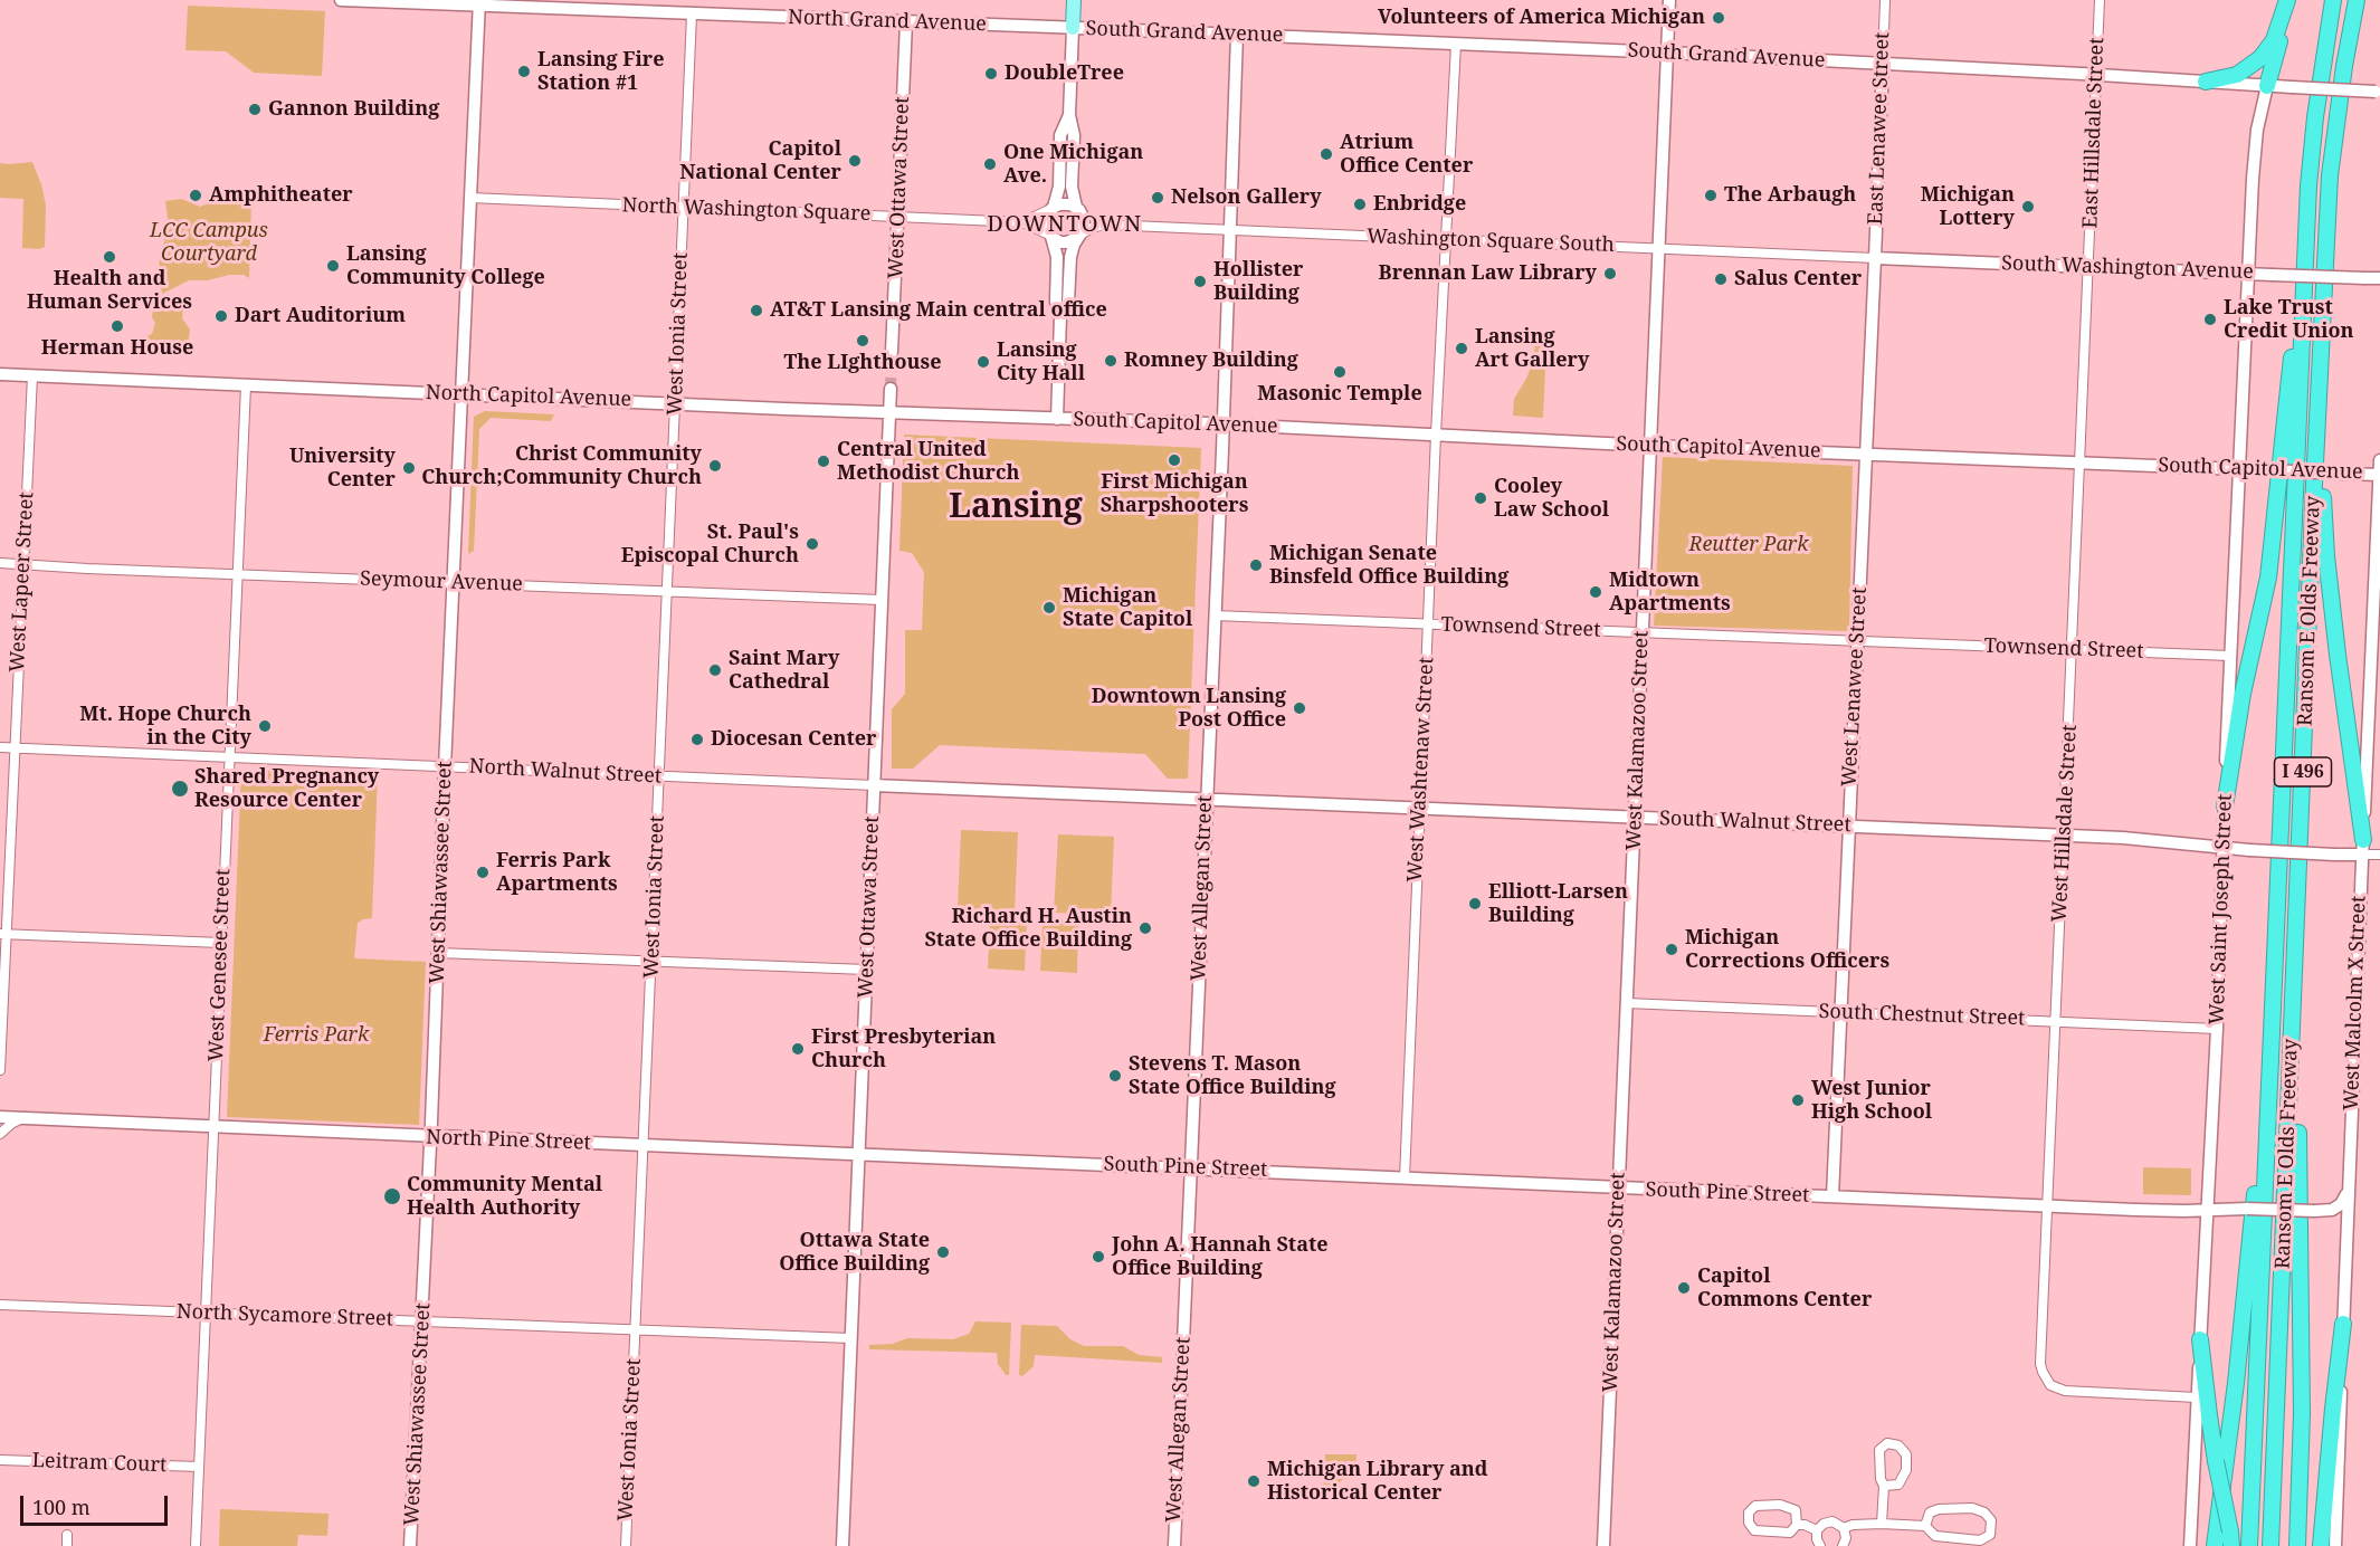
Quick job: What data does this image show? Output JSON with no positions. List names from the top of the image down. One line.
{"streets":{"highway":["Ransom E Olds Freeway","I 496"],"street":["North Grand Avenue","South Grand Avenue","East Lenawee Street","East Hillsdale Street","West Ottawa Street","North Washington Square","Washington Square South","South Washington Avenue","West Ionia Street","North Capitol Avenue","South Capitol Avenue","West Lapeer Street","Seymour Avenue","Townsend Street","West Lenawee Street","West Kalamazoo Street","West Washtenaw Street","North Walnut Street","South Walnut Street","West Hillsdale Street","West Shiawassee Street","West Allegan Street","West Saint Joseph Street","West Genesee Street","West Malcolm X Street","South Chestnut Street","North Pine Street","South Pine Street","North Sycamore Street","Leitram Court"]},"crossings":[["North Grand Avenue","South Grand Avenue"],["North Grand Avenue","West Ottawa Street"],["North Grand Avenue","West Ionia Street"],["North Grand Avenue","West Shiawassee Street"],["South Grand Avenue","East Lenawee Street"],["South Grand Avenue","East Hillsdale Street"],["South Grand Avenue","West Kalamazoo Street"],["South Grand Avenue","West Washtenaw Street"],["South Grand Avenue","West Allegan Street"],["South Grand Avenue","West Saint Joseph Street"],["East Lenawee Street","Washington Square South"],["East Lenawee Street","South Washington Avenue"],["East Lenawee Street","West Lenawee Street"],["East Hillsdale Street","South Washington Avenue"],["East Hillsdale Street","West Hillsdale Street"],["West Ottawa Street","North Washington Square"],["West Ottawa Street","North Capitol Avenue"],["West Ottawa Street","Seymour Avenue"],["West Ottawa Street","North Walnut Street"],["West Ottawa Street","North Pine Street"],["West Ottawa Street","North Sycamore Street"],["North Washington Square","West Ionia Street"],["North Washington Square","West Shiawassee Street"],["Washington Square South","South Washington Avenue"],["Washington Square South","West Lenawee Street"],["Washington Square South","West Kalamazoo Street"],["Washington Square South","West Washtenaw Street"],["Washington Square South","West Allegan Street"],["South Washington Avenue","West Lenawee Street"],["South Washington Avenue","West Hillsdale Street"],["South Washington Avenue","West Saint Joseph Street"],["West Ionia Street","North Capitol Avenue"],["West Ionia Street","Seymour Avenue"],["West Ionia Street","North Walnut Street"],["West Ionia Street","North Pine Street"],["West Ionia Street","North Sycamore Street"],["North Capitol Avenue","South Capitol Avenue"],["North Capitol Avenue","West Lapeer Street"],["North Capitol Avenue","West Shiawassee Street"],["North Capitol Avenue","West Genesee Street"],["South Capitol Avenue","West Lenawee Street"],["South Capitol Avenue","West Kalamazoo Street"],["South Capitol Avenue","West Washtenaw Street"],["South Capitol Avenue","West Hillsdale Street"],["South Capitol Avenue","West Allegan Street"],["South Capitol Avenue","West Saint Joseph Street"],["South Capitol Avenue","West Malcolm X Street"],["West Lapeer Street","Seymour Avenue"],["West Lapeer Street","North Walnut Street"],["Seymour Avenue","West Shiawassee Street"],["Seymour Avenue","West Genesee Street"],["Townsend Street","West Lenawee Street"],["Townsend Street","West Kalamazoo Street"],["Townsend Street","West Washtenaw Street"],["Townsend Street","West Hillsdale Street"],["Townsend Street","West Allegan Street"],["Townsend Street","West Saint Joseph Street"],["West Lenawee Street","South Walnut Street"],["West Lenawee Street","South Chestnut Street"],["West Lenawee Street","South Pine Street"],["West Kalamazoo Street","South Walnut Street"],["West Kalamazoo Street","South Chestnut Street"],["West Kalamazoo Street","South Pine Street"],["West Washtenaw Street","South Walnut Street"],["West Washtenaw Street","South Pine Street"],["North Walnut Street","South Walnut Street"],["North Walnut Street","West Shiawassee Street"],["North Walnut Street","West Genesee Street"],["South Walnut Street","West Hillsdale Street"],["South Walnut Street","West Allegan Street"],["South Walnut Street","West Saint Joseph Street"],["South Walnut Street","West Malcolm X Street"],["West Hillsdale Street","West Saint Joseph Street"],["West Hillsdale Street","South Chestnut Street"],["West Hillsdale Street","South Pine Street"],["West Shiawassee Street","North Pine Street"],["West Shiawassee Street","North Sycamore Street"],["West Allegan Street","South Pine Street"],["West Saint Joseph Street","South Chestnut Street"],["West Saint Joseph Street","South Pine Street"],["West Genesee Street","North Pine Street"],["West Genesee Street","North Sycamore Street"],["West Genesee Street","Leitram Court"],["West Malcolm X Street","South Pine Street"],["North Pine Street","South Pine Street"]],"districts":["DOWNTOWN","Lansing"],"parks":["LCC Campus Courtyard","Reutter Park","Ferris Park"],"places":["Volunteers of America Michigan","Lansing Fire Station #1","DoubleTree","Gannon Building","Atrium Office Center","Capitol National Center","One Michigan Ave.","Amphitheater","The Arbaugh","Nelson Gallery","Enbridge","Michigan Lottery","Health and Human Services","Lansing Community College","Brennan Law Library","Salus Center","Hollister Building","AT&T Lansing Main central office","Dart Auditorium","Lake Trust Credit Union","Herman House","The LIghthouse","Lansing Art Gallery","Romney Building","Lansing City Hall","Masonic Temple","First Michigan Sharpshooters","Central United Methodist Church","Christ Community Church;Community Church","University Center","Cooley Law School","St. Paul's Episcopal Church","Michigan Senate Binsfeld Office Building","Midtown Apartments","Michigan State Capitol","Saint Mary Cathedral","Downtown Lansing Post Office","Mt. Hope Church in the City","Diocesan Center","Shared Pregnancy Resource Center","Ferris Park Apartments","Elliott-Larsen Building","Richard H. Austin State Office Building","Michigan Corrections Officers","First Presbyterian Church","Stevens T. Mason State Office Building","West Junior High School","Community Mental Health Authority","Ottawa State Office Building","John A. Hannah State Office Building","Capitol Commons Center","Michigan Library and Historical Center"],"scale_bar":"100 m"}
